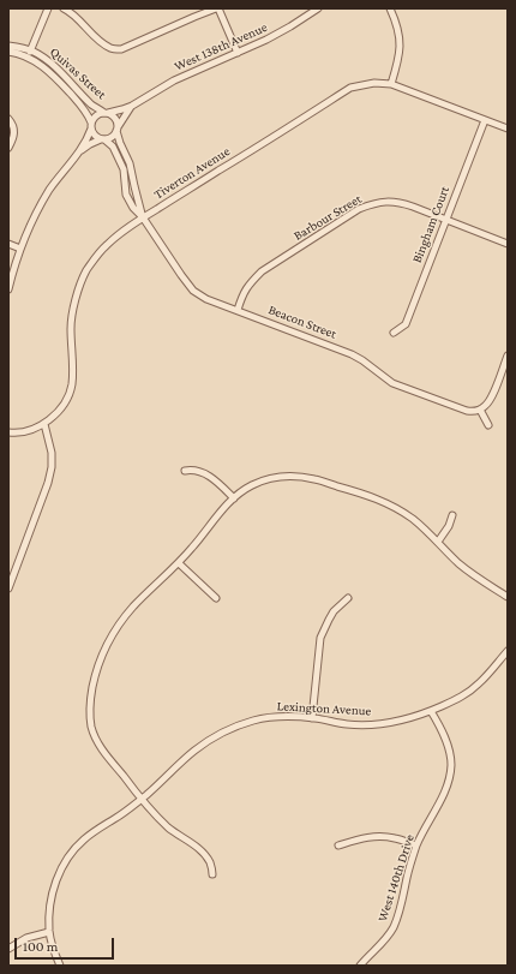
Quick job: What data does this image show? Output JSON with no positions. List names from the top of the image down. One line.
{"streets":{"street":["West 138th Avenue","Quivas Street","Tiverton Avenue","Barbour Street","Bingham Court","Beacon Street","Lexington Avenue","West 140th Drive"]},"crossings":[["West 138th Avenue","Quivas Street"],["West 138th Avenue","Beacon Street"],["Quivas Street","Beacon Street"],["Tiverton Avenue","Bingham Court"],["Tiverton Avenue","Beacon Street"],["Barbour Street","Bingham Court"],["Barbour Street","Beacon Street"],["Lexington Avenue","West 140th Drive"]],"scale_bar":"100 m"}
